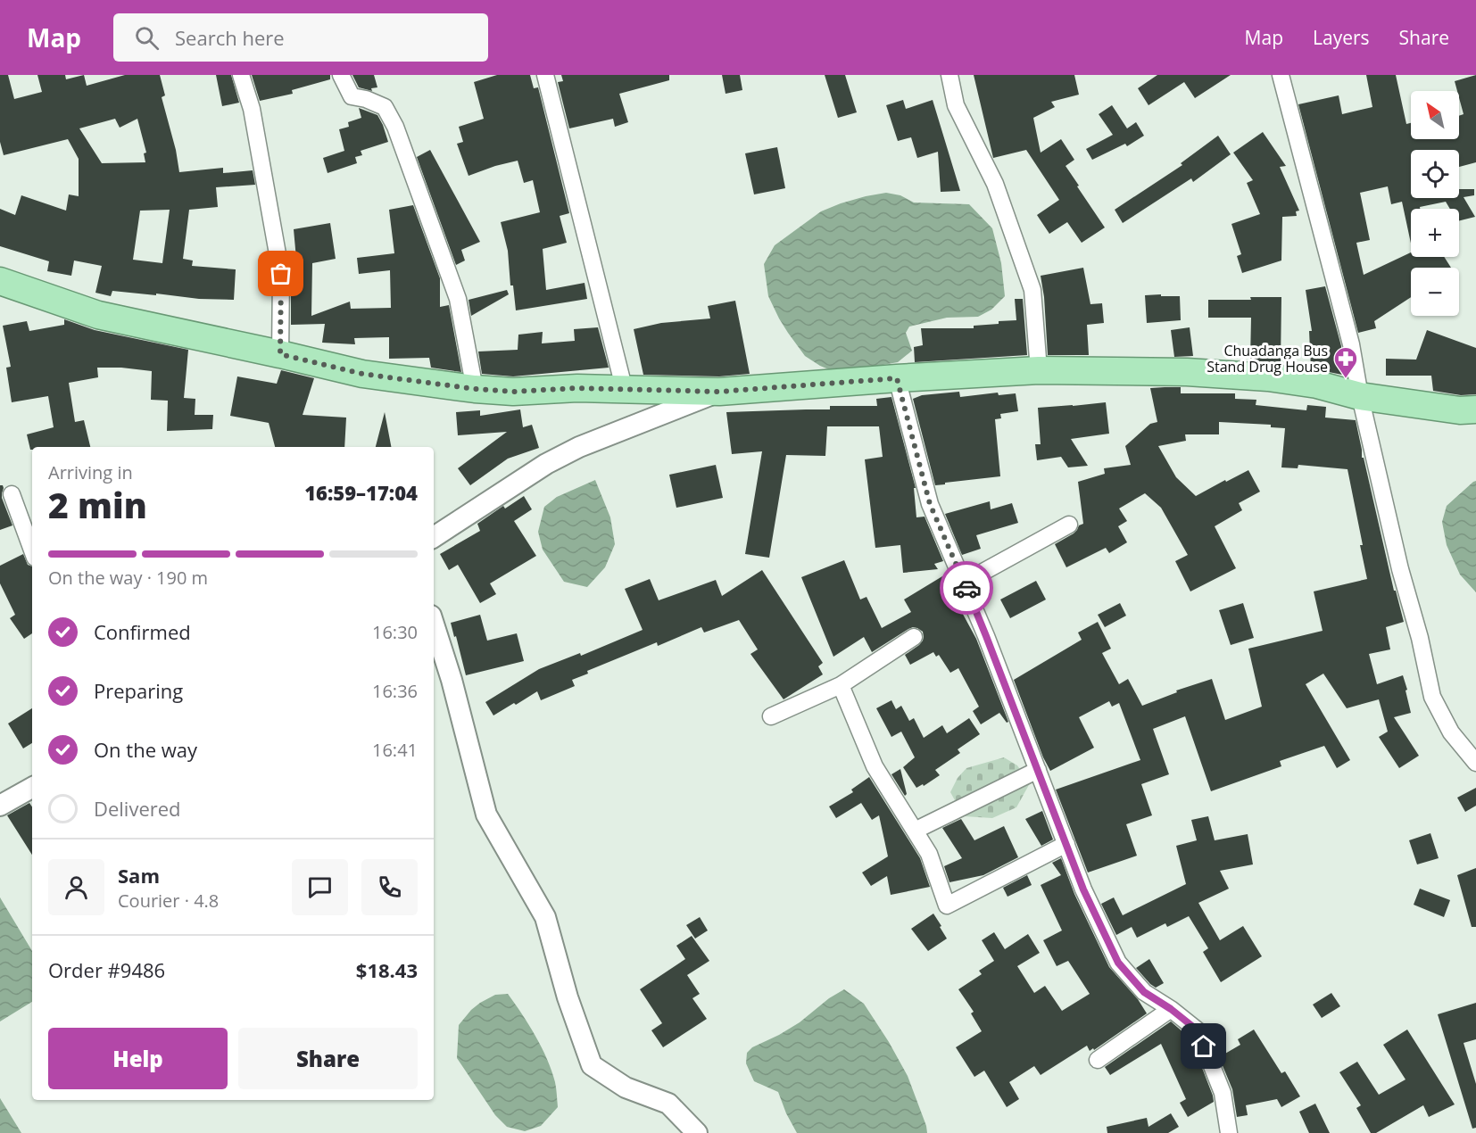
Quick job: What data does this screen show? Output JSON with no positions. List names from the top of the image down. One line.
{"places":{"pharmacy":["Chuadanga Bus Stand Drug House"]},"north":"top left","page":{"header":"Map","search":"Search here","nav":["Map","Layers","Share"],"map_buttons":["+","−"],"heading":["2 min","Arriving in","16:59–17:04"],"panel":["Sam","Courier · 4.8","Order #9486","$18.43"],"bar":"On the way · 190 m","list":[["Confirmed","16:30"],["Preparing","16:36"],["On the way","16:41"],"Delivered"],"buttons":["Help","Share"]}}
